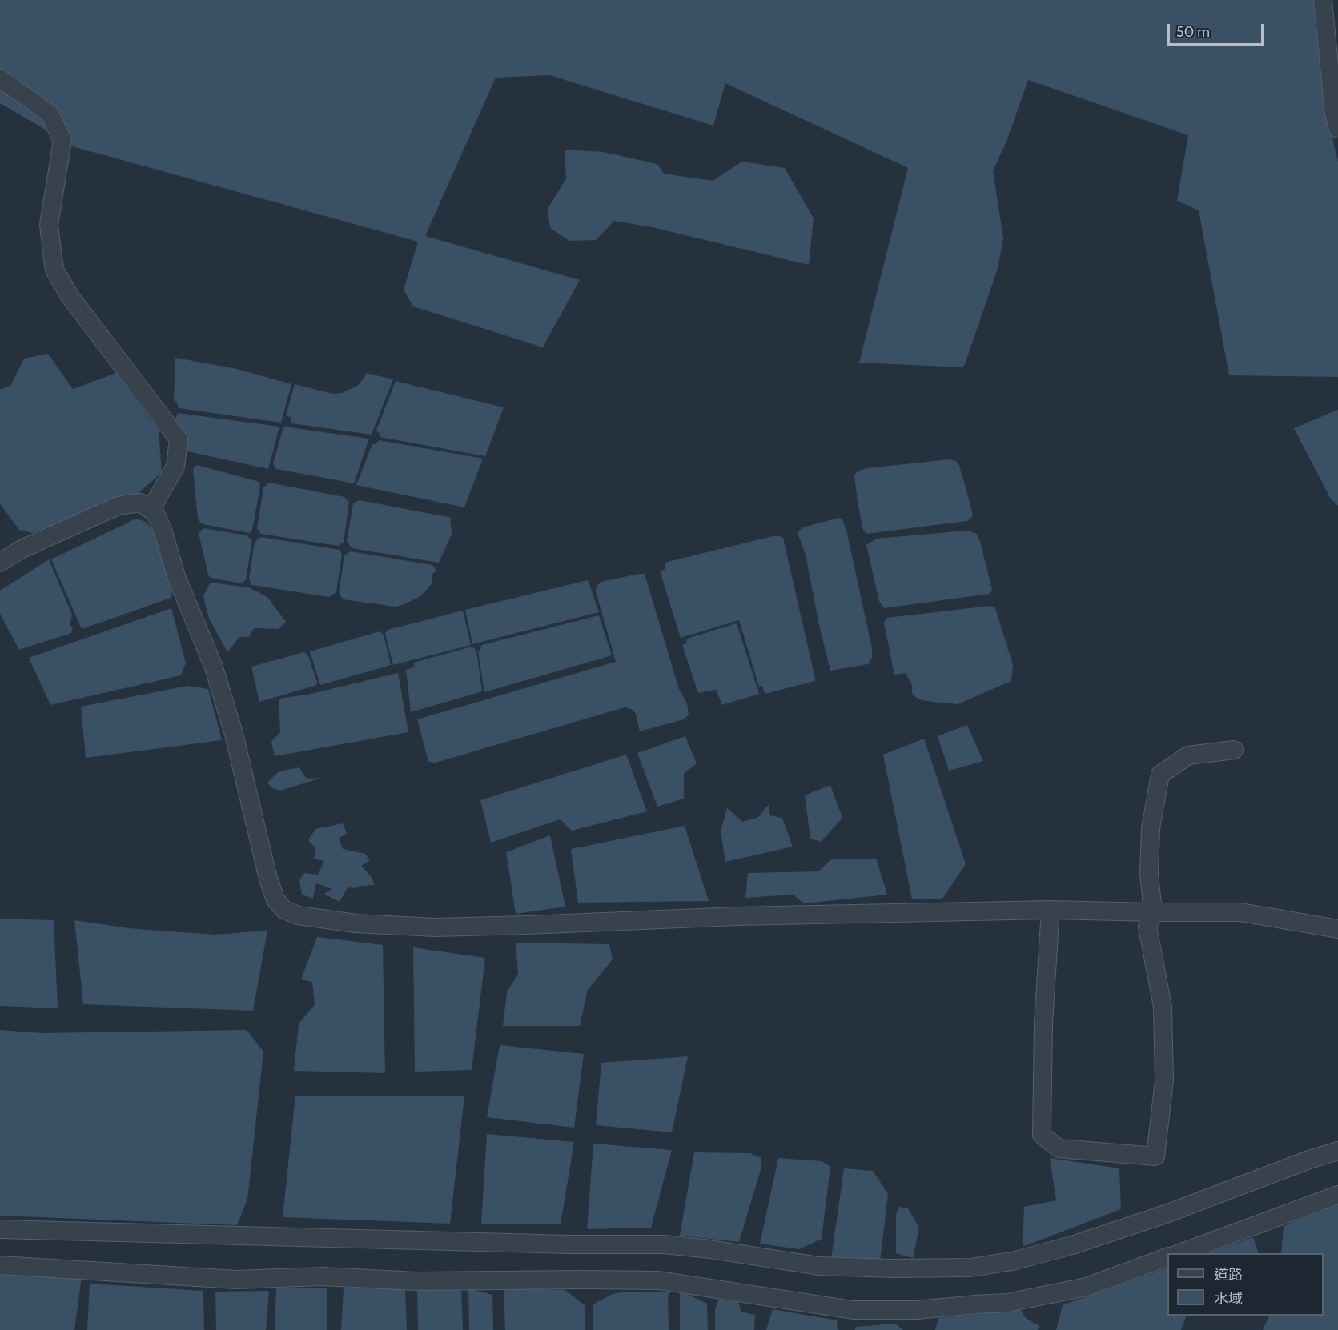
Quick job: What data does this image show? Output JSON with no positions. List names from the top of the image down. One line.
{"legend":["道路","水域"],"scale_bar":"50 m"}
